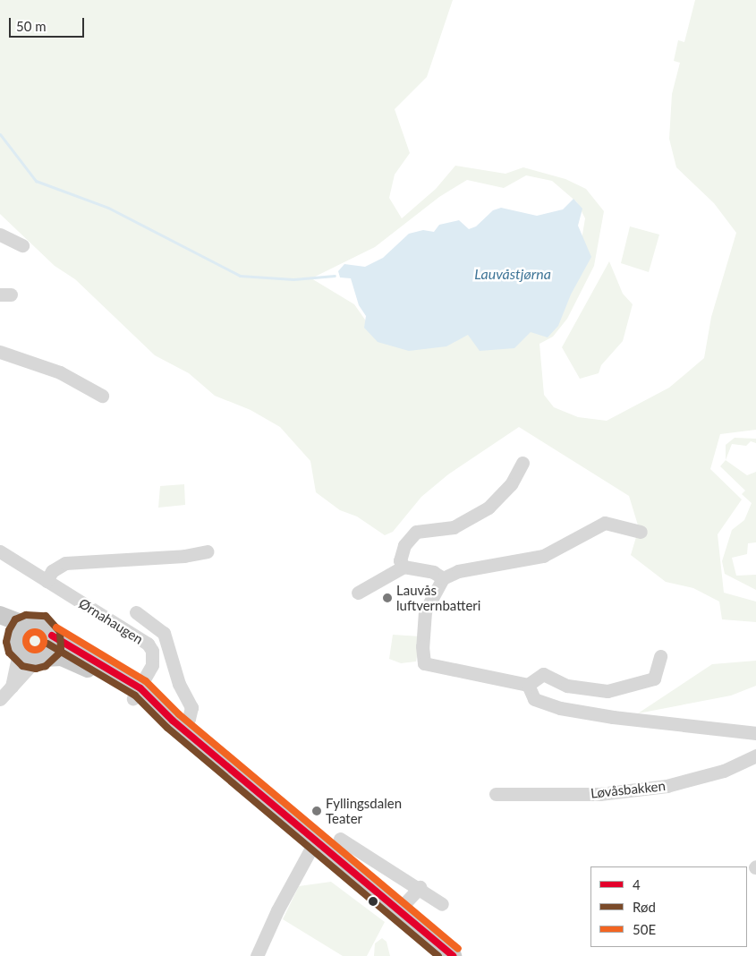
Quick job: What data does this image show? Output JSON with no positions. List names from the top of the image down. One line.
{"streets":{"street":["Ørnahaugen","Løvåsbakken"]},"water":["Lauvåstjørna"],"places":["Lauvås luftvernbatteri","Fyllingsdalen Teater"],"lines":["transit line Rød","transit line 50E","transit line 4"],"legend":["4","Rød","50E"],"scale_bar":"50 m"}
